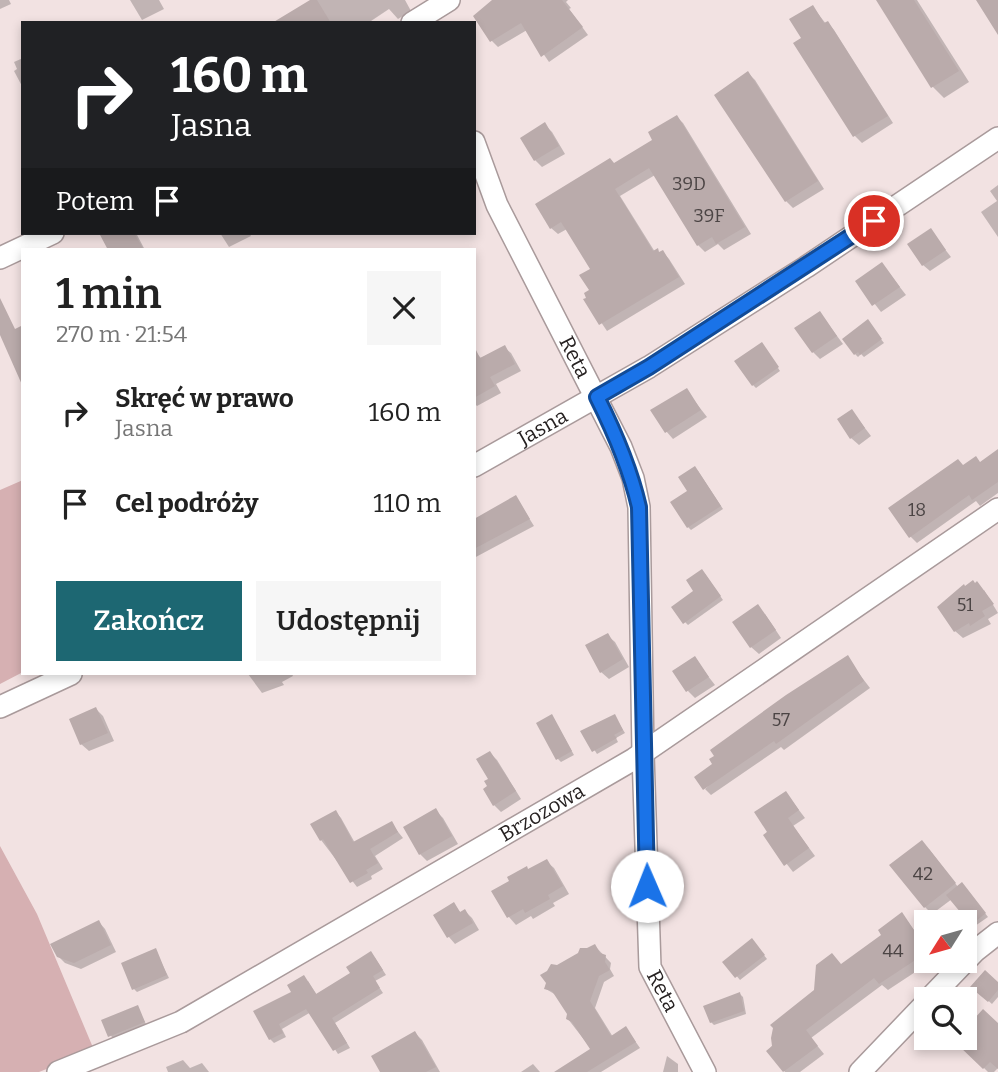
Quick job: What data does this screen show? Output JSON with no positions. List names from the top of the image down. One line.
{"streets":{"street":["Reta","Jasna","Brzozowa"]},"crossings":[["Reta","Jasna"],["Reta","Brzozowa"]],"house_numbers":["39D","39F","18","51","57","42","44"],"north":"bottom left","page":{"turn":["160 m","Jasna"],"then":"Potem","heading":["1 min","270 m · 21:54"],"list":[{"name":"Skręć w prawo","note":"Jasna","value":"160 m"},{"name":"Cel podróży","value":"110 m"}],"buttons":["Zakończ","Udostępnij"]}}
